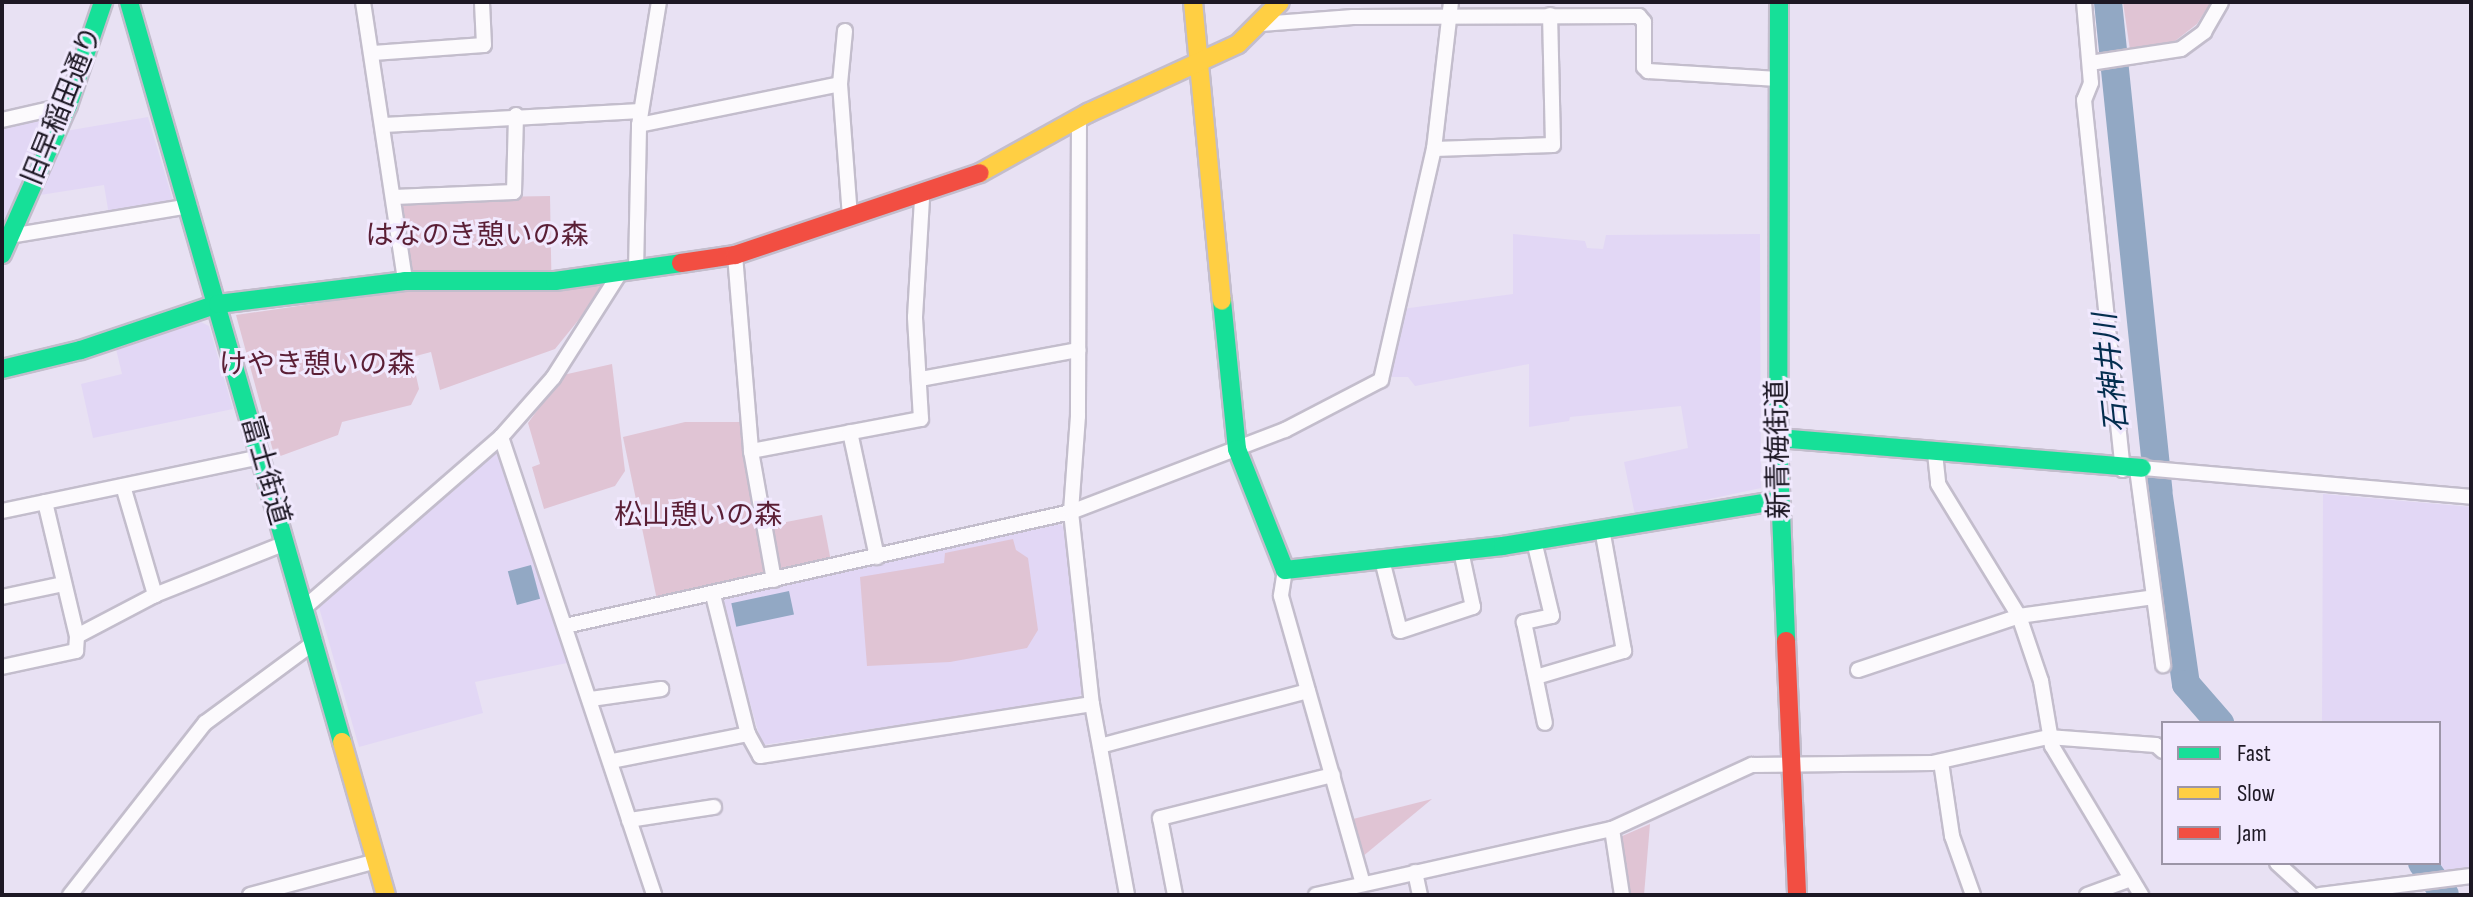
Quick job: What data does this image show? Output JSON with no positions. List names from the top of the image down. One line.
{"streets":{"street":["旧早稲田通り","新青梅街道","富士街道"]},"water":["石神井川"],"parks":["はなのき憩いの森","けやき憩いの森","松山憩いの森"],"legend":["Fast","Slow","Jam"]}
